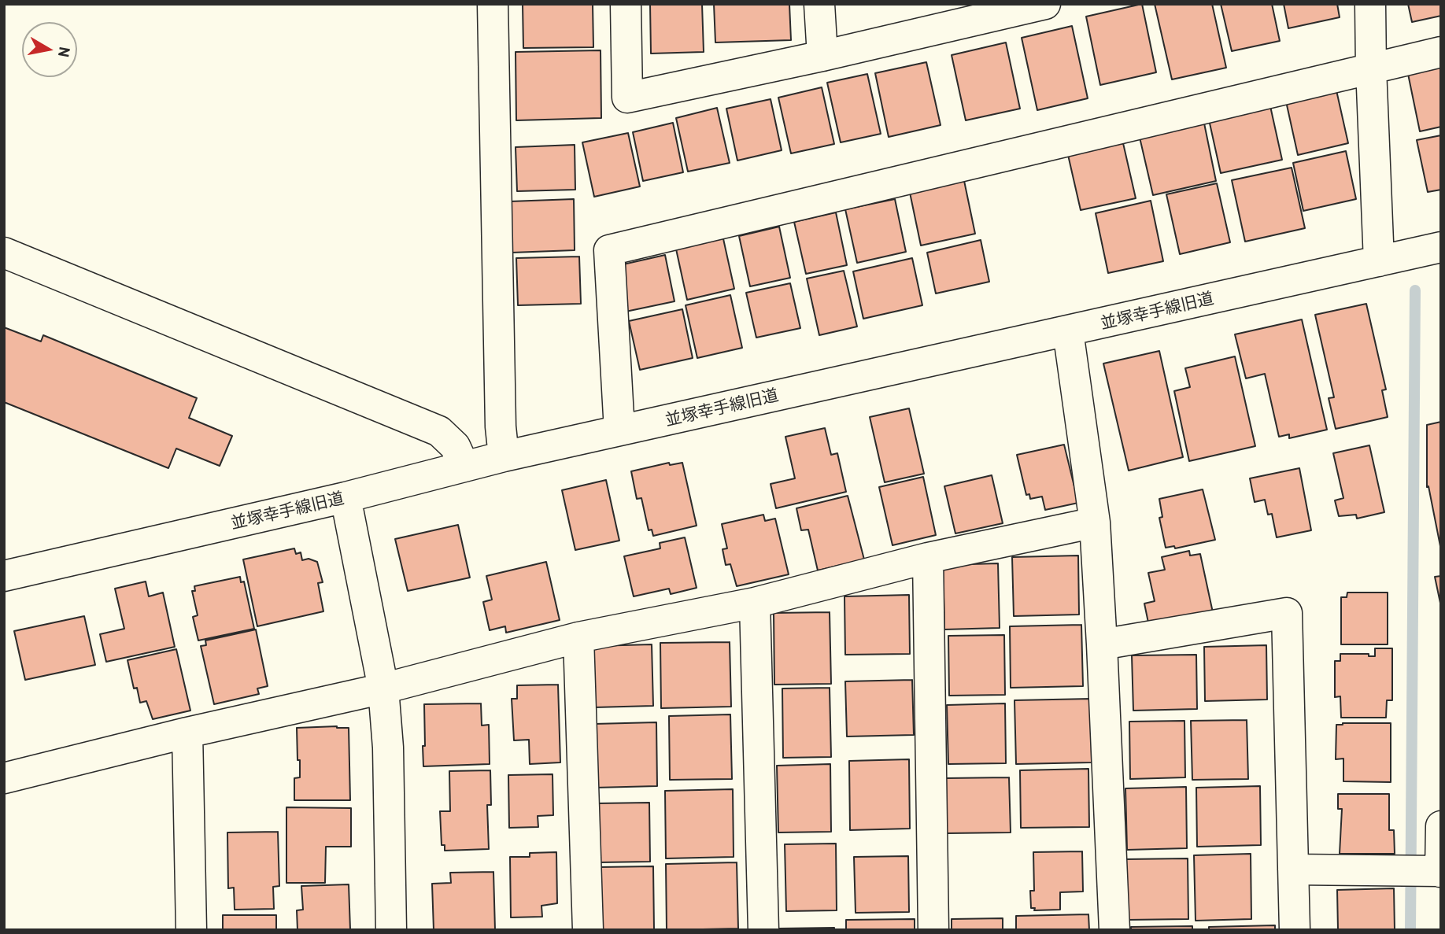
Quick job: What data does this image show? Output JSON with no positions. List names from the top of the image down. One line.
{"streets":{"street":["並塚幸手線旧道"]},"north":"right"}
